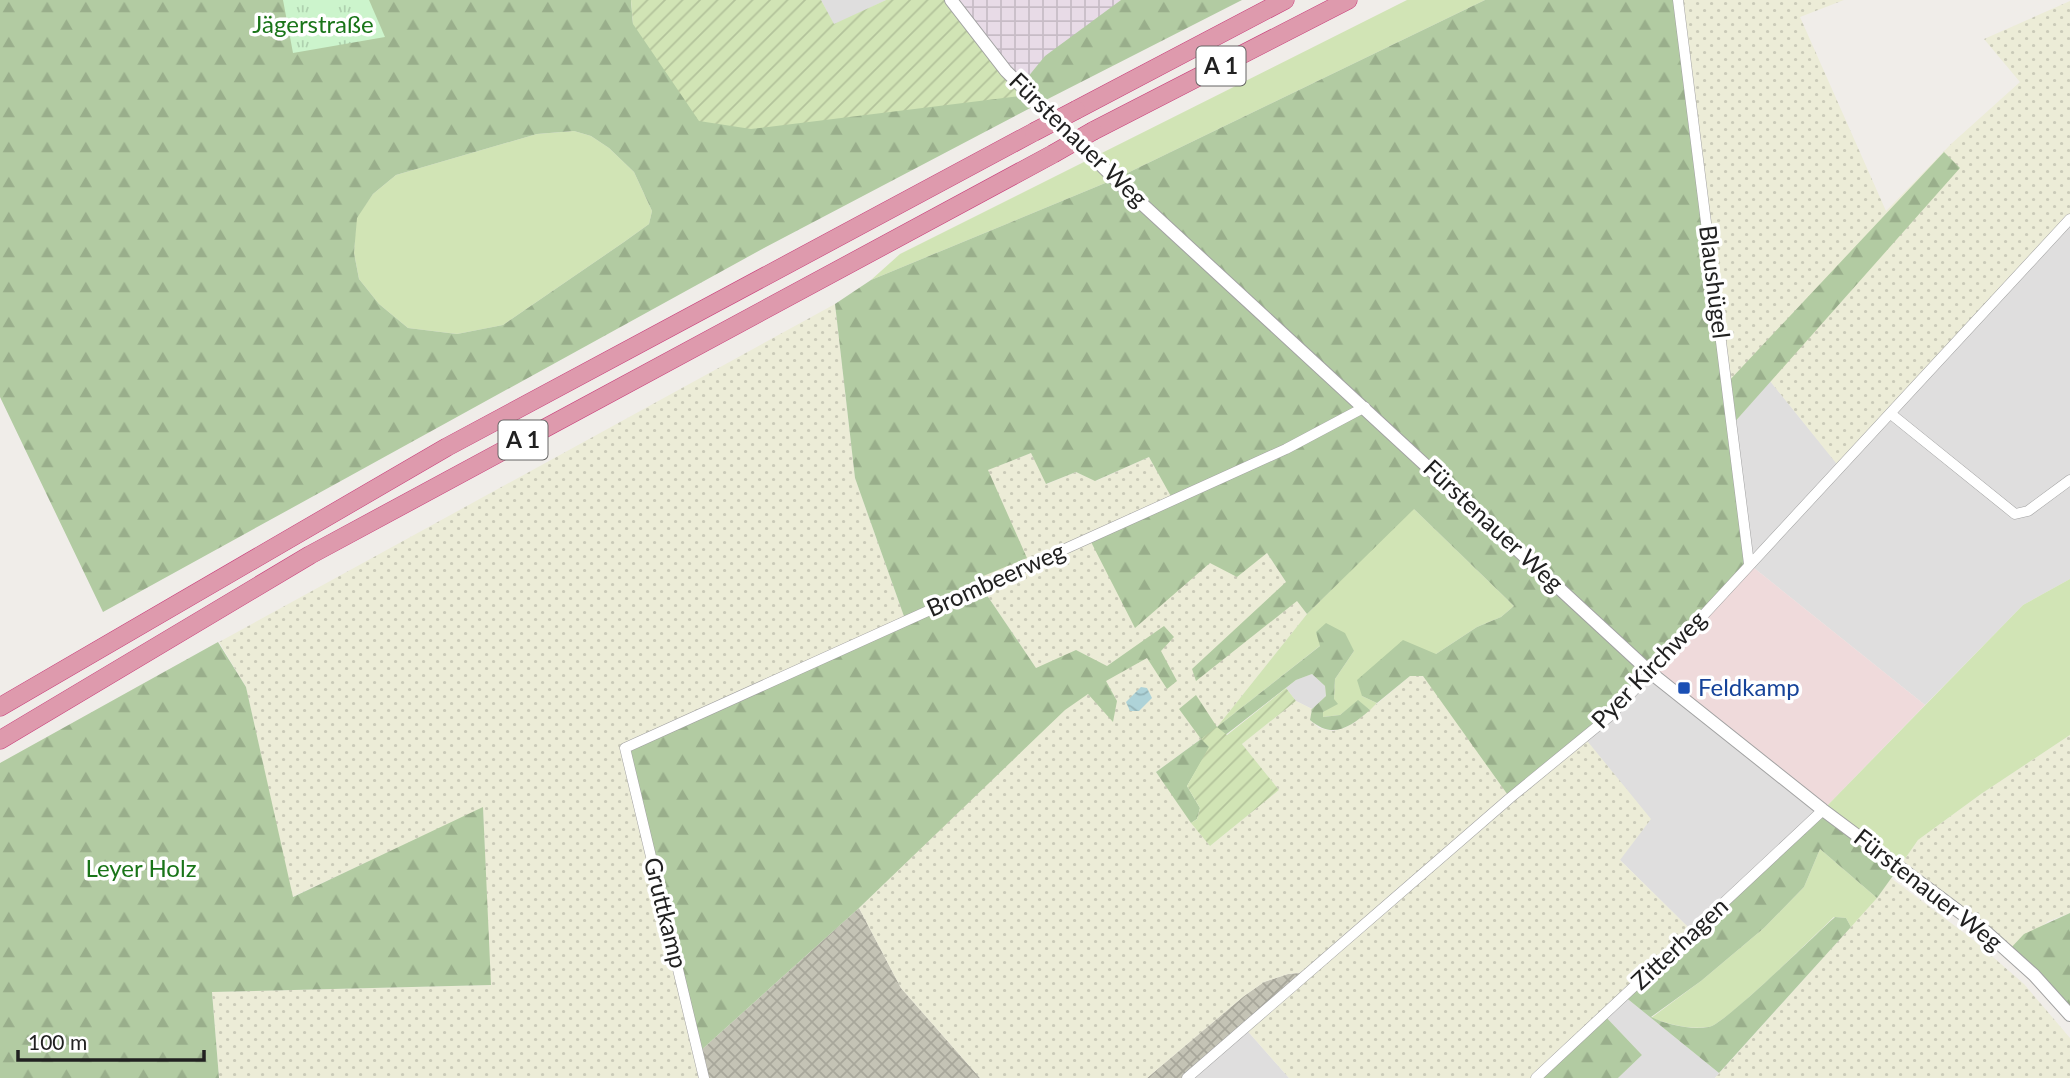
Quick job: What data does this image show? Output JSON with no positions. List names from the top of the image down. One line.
{"streets":{"highway":["A 1"],"street":["Fürstenauer Weg","Blaushügel","Brombeerweg","Pyer Kirchweg","Gruttkamp","Zitterhagen"]},"crossings":[["Fürstenauer Weg","Brombeerweg"],["Fürstenauer Weg","Pyer Kirchweg"],["Fürstenauer Weg","Zitterhagen"],["Blaushügel","Pyer Kirchweg"],["Brombeerweg","Gruttkamp"]],"parks":["Jägerstraße","Leyer Holz"],"places":{"transit":["Feldkamp"]},"scale_bar":"100 m"}
